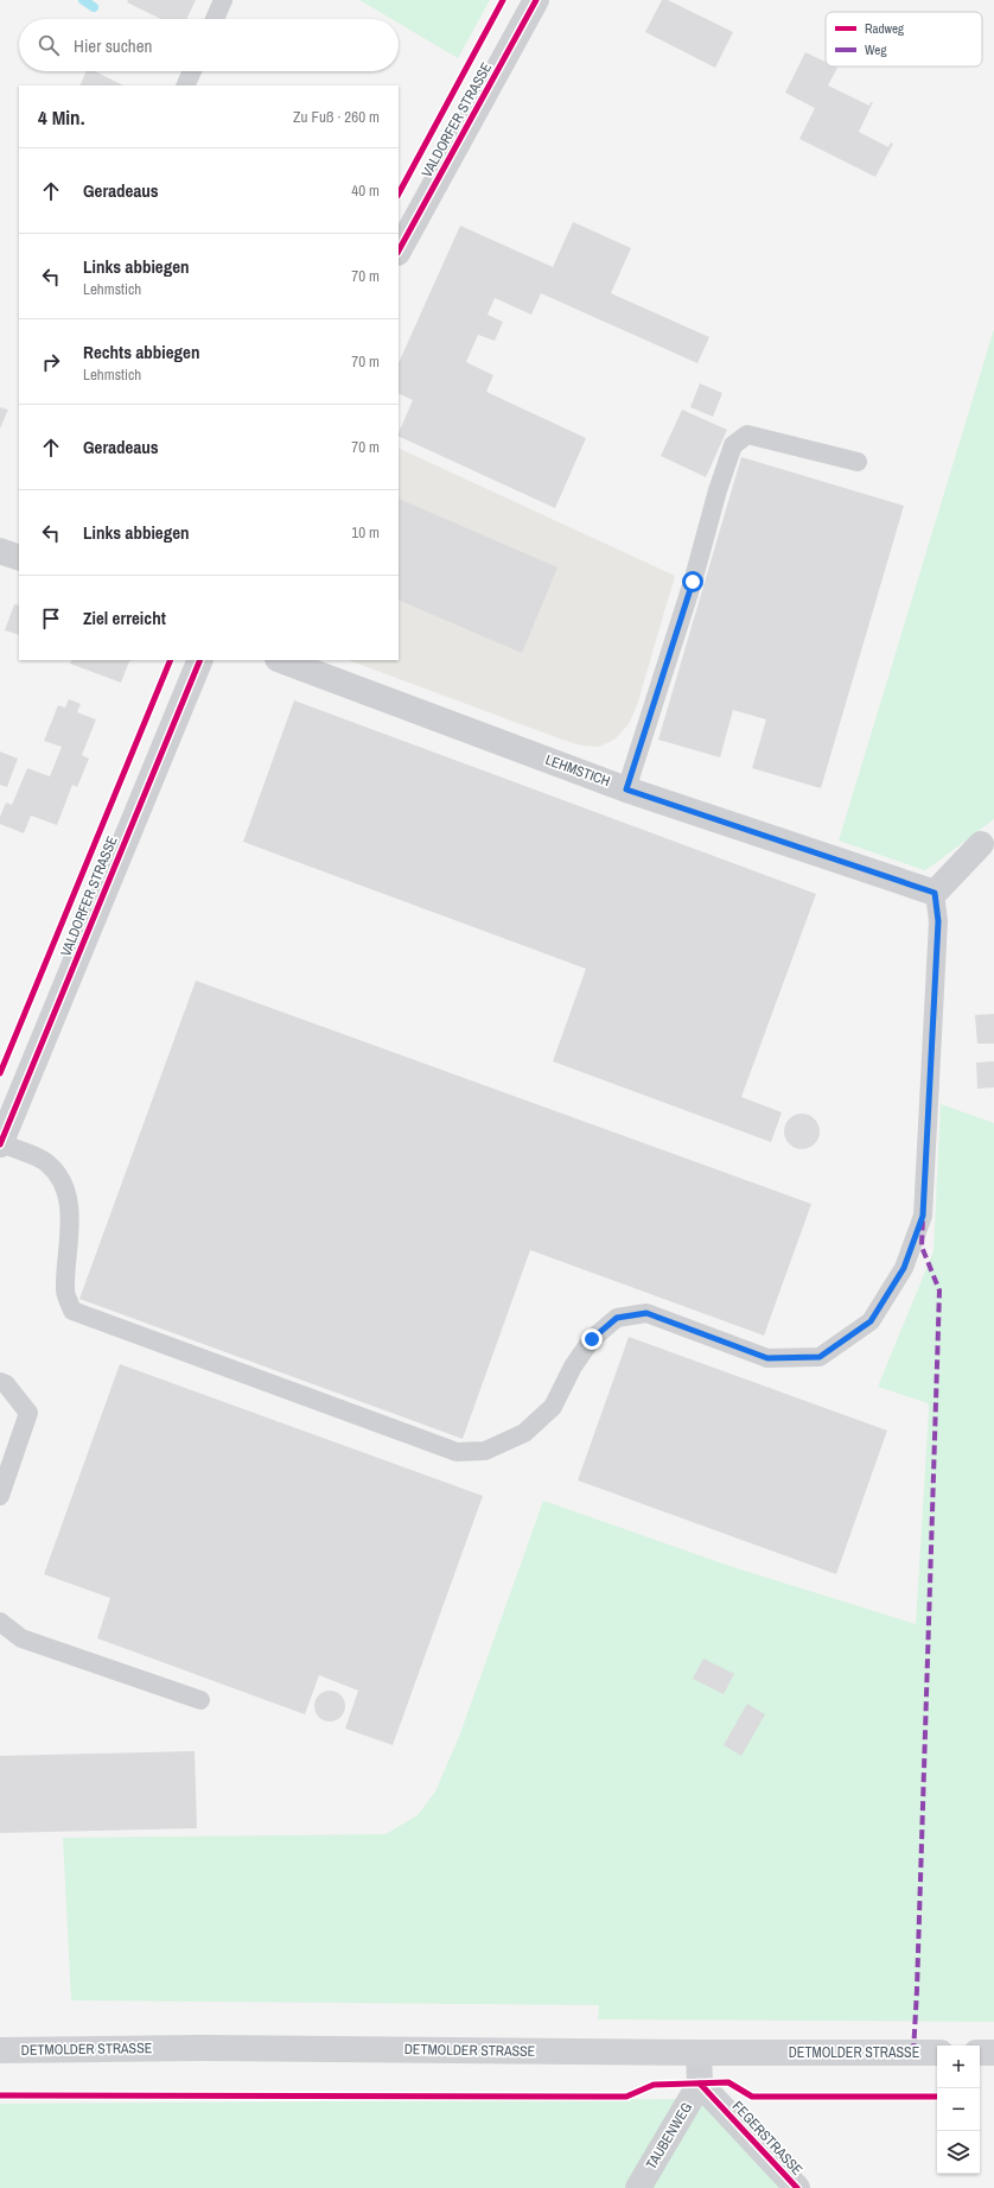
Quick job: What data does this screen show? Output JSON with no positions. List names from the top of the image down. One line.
{"streets":{"main road":["DETMOLDER STRASSE"],"street":["VALDORFER STRASSE","LEHMSTICH","TAUBENWEG","FEGERSTRASSE"]},"crossings":[["TAUBENWEG","FEGERSTRASSE"]],"legend":["Radweg","Weg"],"page":{"search":"Hier suchen","heading":["4 Min.","Zu Fuß · 260 m"],"list":[["Geradeaus","40 m"],["Links abbiegen","Lehmstich","70 m"],["Rechts abbiegen","Lehmstich","70 m"],["Geradeaus","70 m"],["Links abbiegen","10 m"],"Ziel erreicht"],"map_buttons":["+","−"]}}
